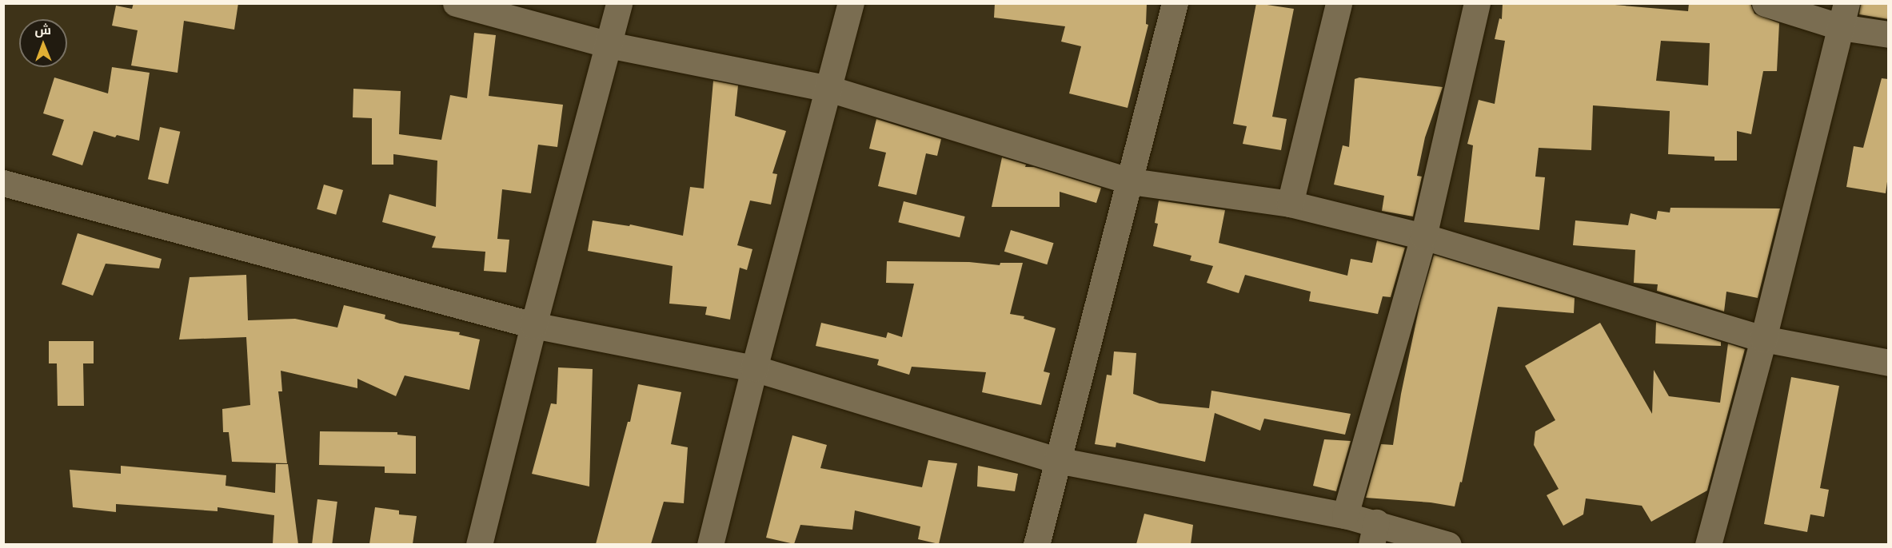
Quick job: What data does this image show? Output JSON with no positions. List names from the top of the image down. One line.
{"north":"top"}
